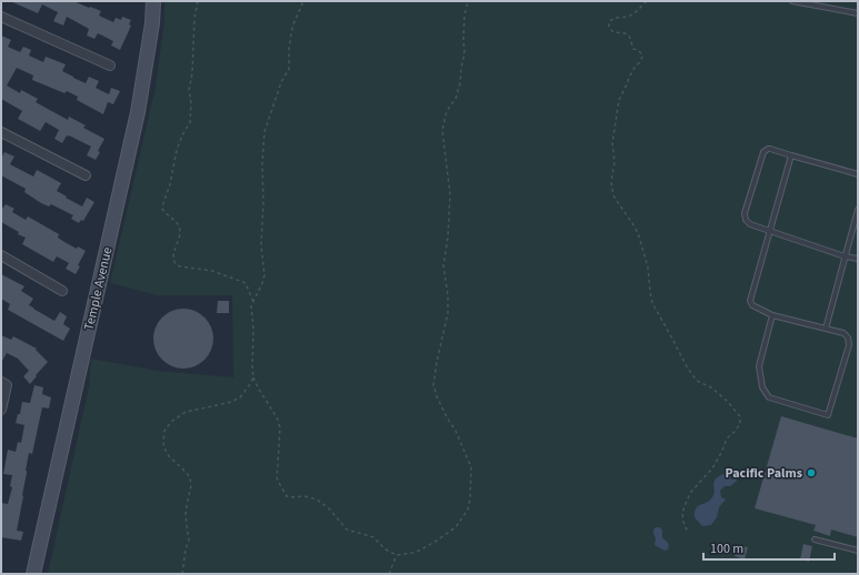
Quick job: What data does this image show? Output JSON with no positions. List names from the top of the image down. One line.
{"streets":{"main road":["Temple Avenue"]},"places":["Pacific Palms"],"scale_bar":"100 m"}
